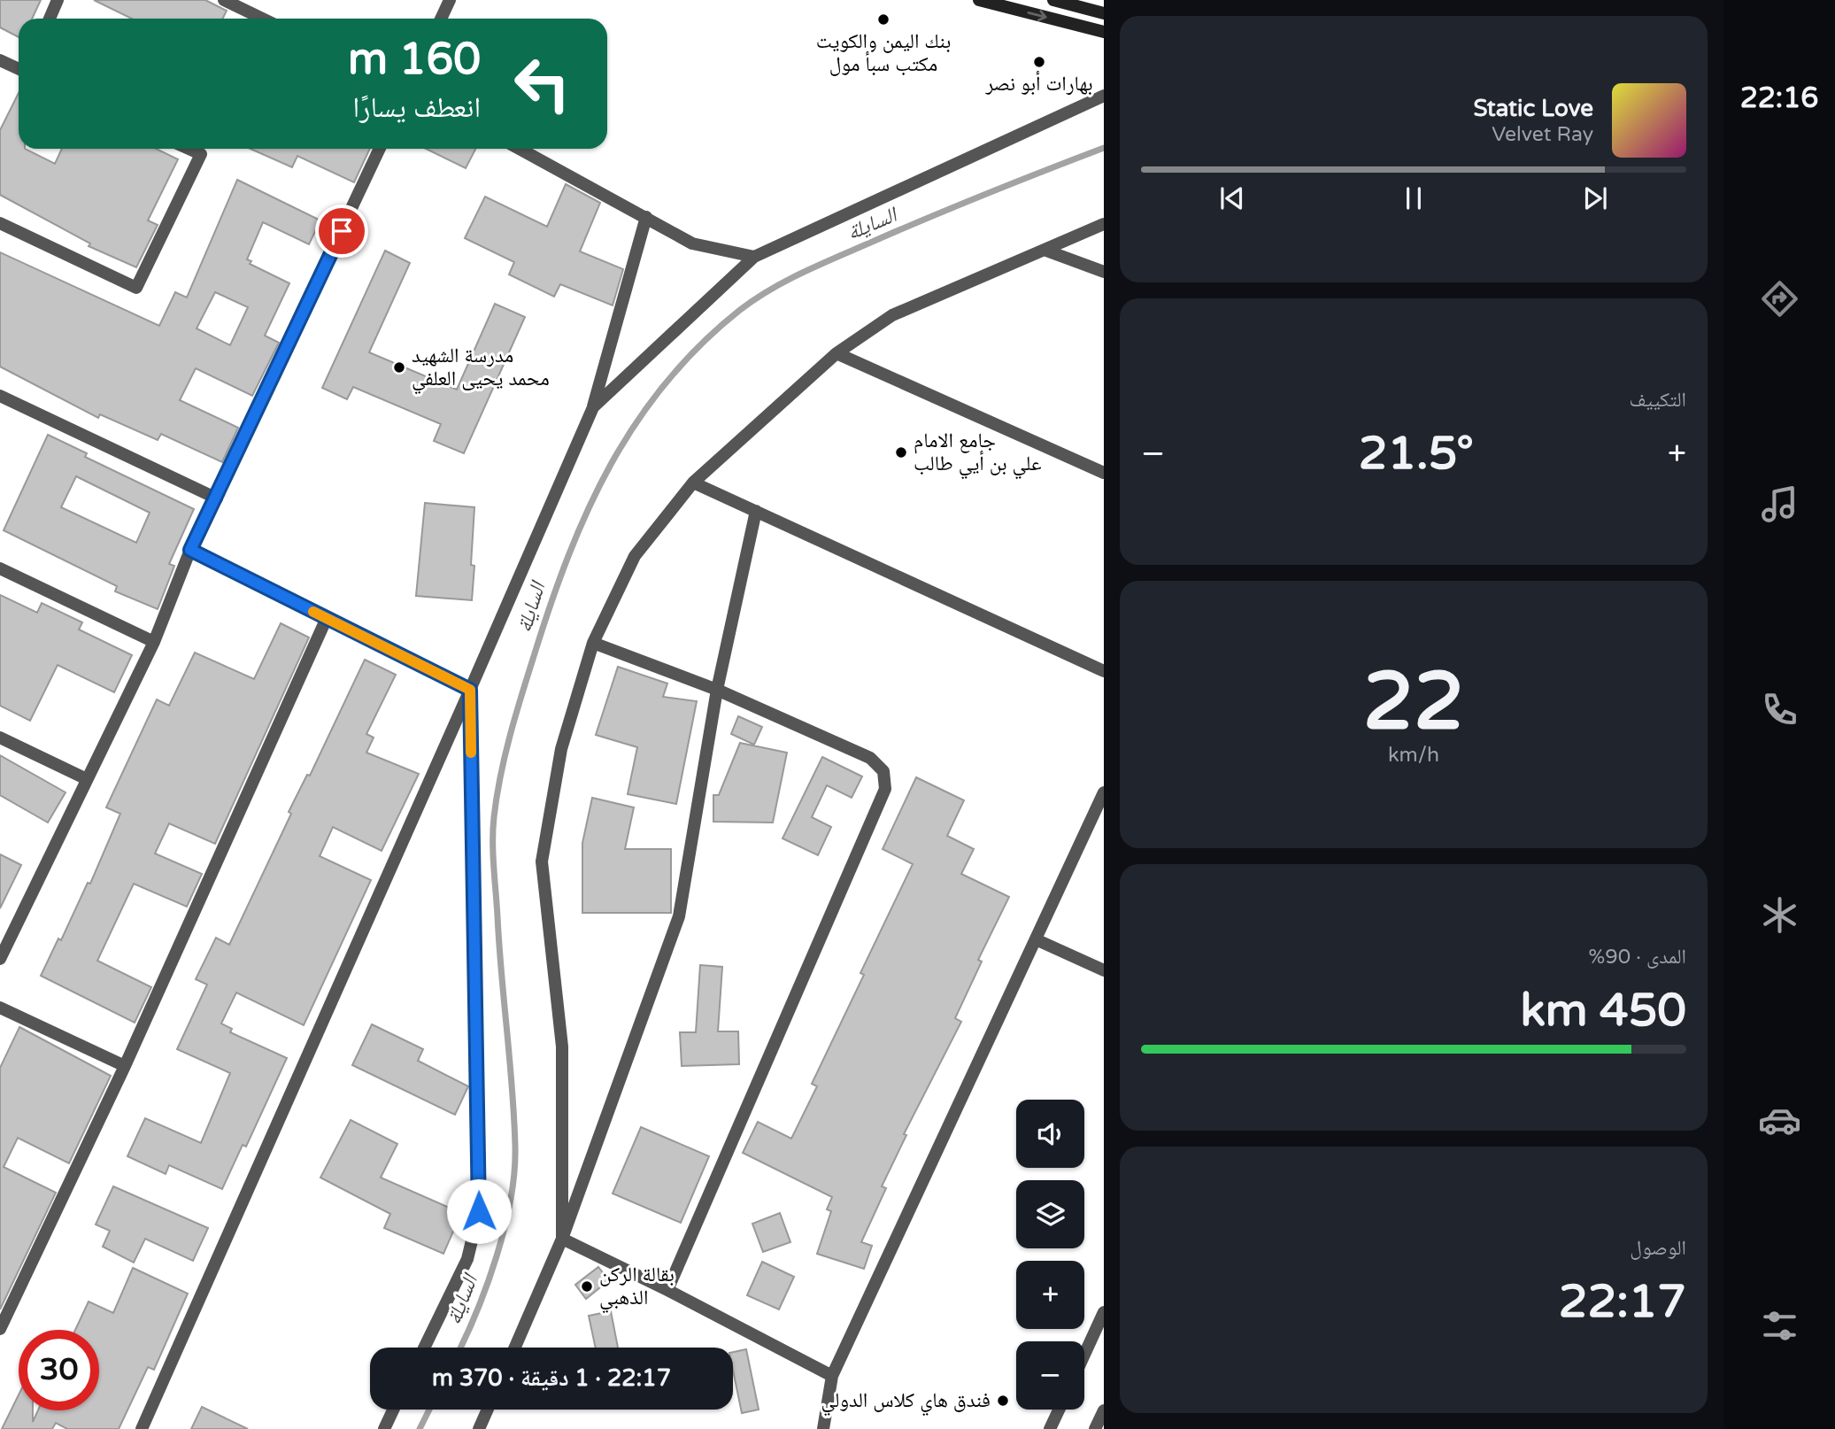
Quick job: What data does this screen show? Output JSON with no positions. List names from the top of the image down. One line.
{"water":["السايلة"],"places":["بنك اليمن والكويت مكتب سبأ مول","بهارات أبو نصر","مدرسة الشهيد محمد يحيى العلفي","جامع الامام علي بن أيي طالب","بقالة الركن الذهبي","فندق هاي كلاس الدولي"],"page":{"tabs":"22:16","turn":["160 m","انعطف يسارًا"],"song":["Static Love","Velvet Ray"],"tile":["التكييف",["22","km/h"],["المدى · 90%","450 km"],["الوصول","22:17"]],"heat":["−","21.5°","+"],"map_buttons":["+","−"],"limit":"30","trip":"22:17 · 1 دقيقة · 370 m"}}
